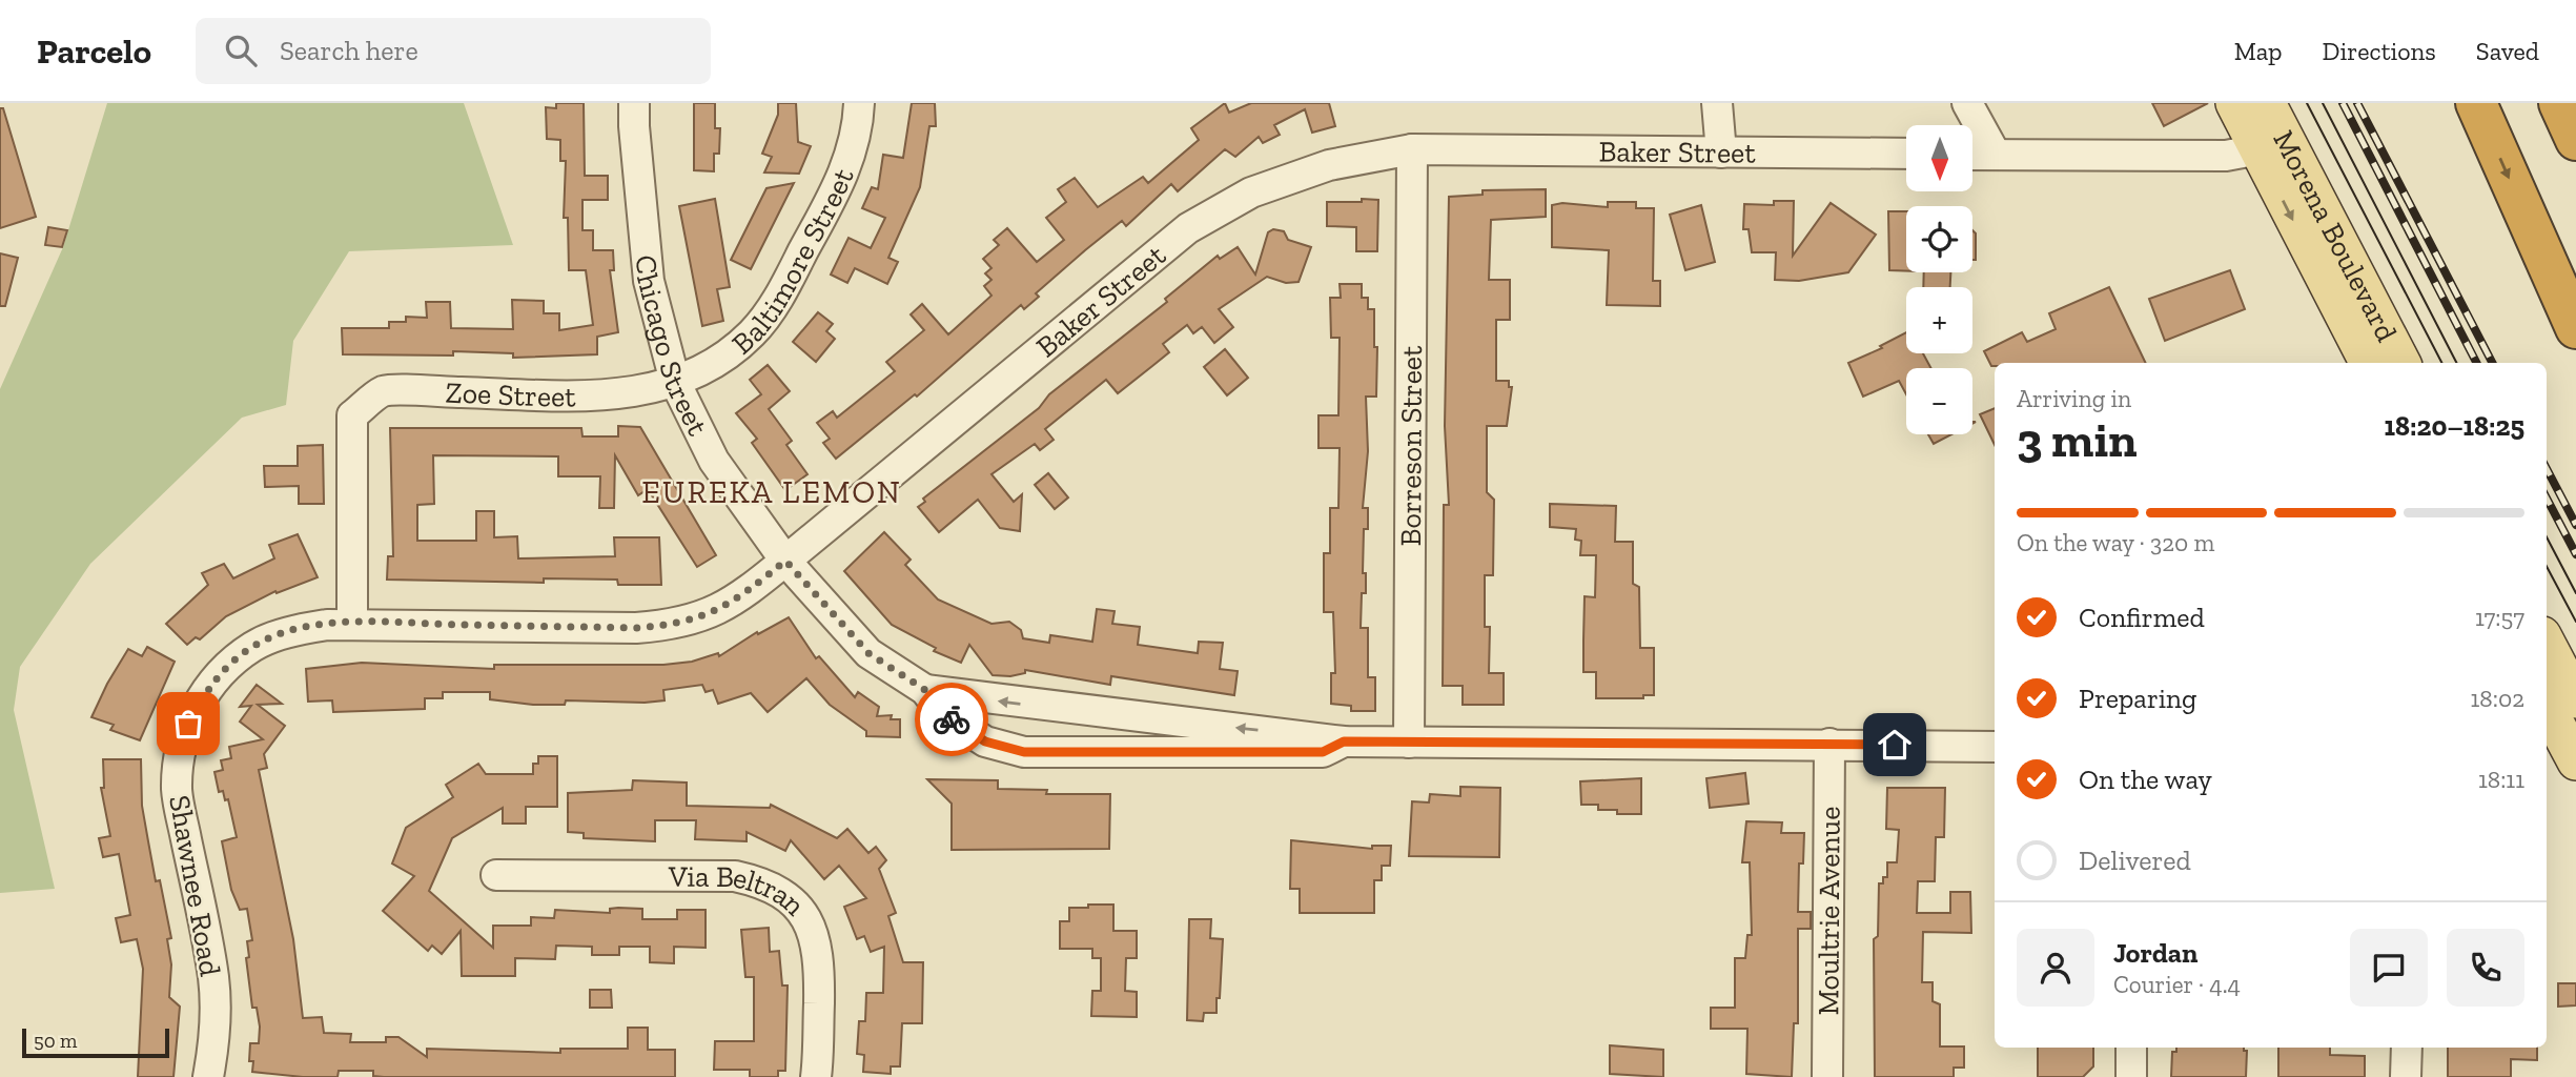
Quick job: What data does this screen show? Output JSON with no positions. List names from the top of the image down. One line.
{"streets":{"main road":["Morena Boulevard"],"street":["Baker Street","Baltimore Street","Chicago Street","Zoe Street","Borreson Street","Shawnee Road","Via Beltran","Moultrie Avenue"]},"crossings":[["Baker Street","Chicago Street"],["Baker Street","Zoe Street"],["Baker Street","Borreson Street"],["Baker Street","Shawnee Road"],["Baltimore Street","Chicago Street"],["Baltimore Street","Zoe Street"],["Chicago Street","Zoe Street"],["Zoe Street","Shawnee Road"]],"districts":["EUREKA LEMON"],"scale_bar":"50 m","north":"bottom","page":{"header":"Parcelo","search":"Search here","nav":["Map","Directions","Saved"],"map_buttons":["+","−"],"heading":["3 min","Arriving in","18:20–18:25"],"panel":["Jordan","Courier · 4.4"],"bar":"On the way · 320 m","list":[["Confirmed","17:57"],["Preparing","18:02"],["On the way","18:11"],"Delivered"],"scale":"50 m"}}
